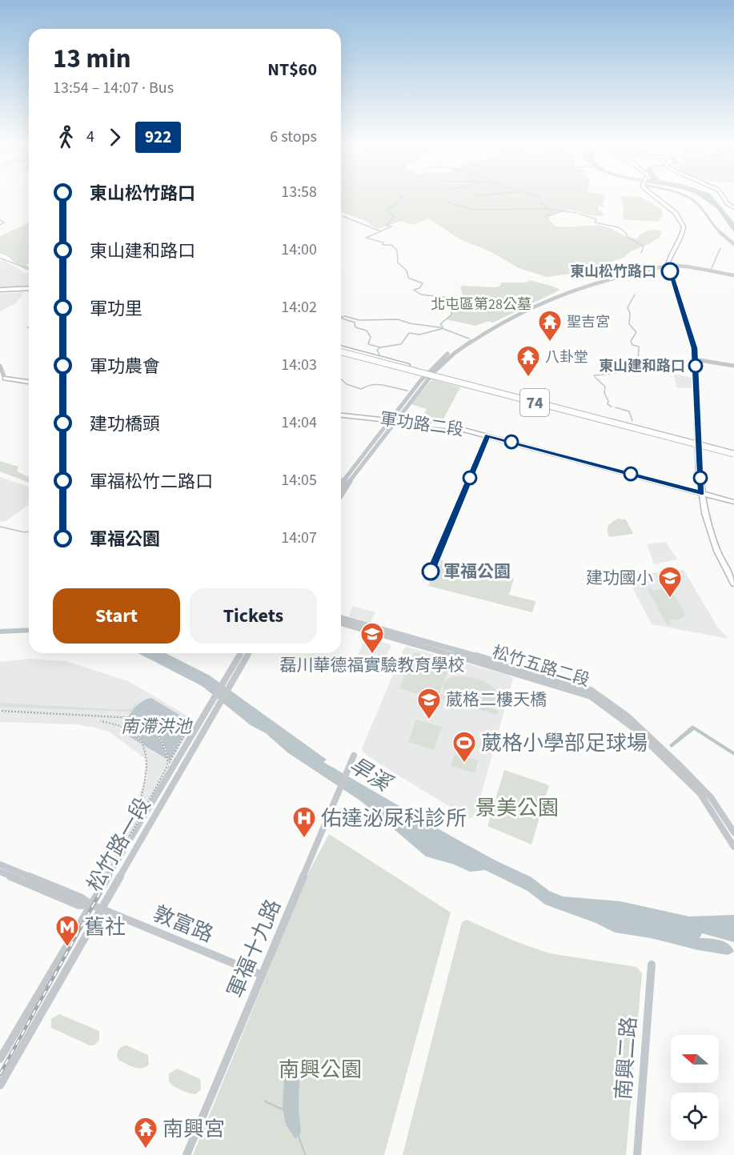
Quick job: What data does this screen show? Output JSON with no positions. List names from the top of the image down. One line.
{"streets":{"highway":["74"],"main road":["軍功路二段"],"street":["松竹五路二段","松竹路一段","敦富路","軍福十九路","南興二路"]},"crossings":[["松竹路一段","敦富路"],["敦富路","軍福十九路"]],"water":["南滯洪池","旱溪"],"parks":["北屯區第28公墓","景美公園","南興公園"],"places":{"other":["東山松竹路口","東山建和路口","軍福公園"],"temple":["聖吉宮","八卦堂","南興宮"],"school or university":["建功國小","磊川華德福實驗教育學校","葳格二樓天橋"],"sports":["葳格小學部足球場"],"hospital":["佑達泌尿科診所"],"metro station":["舊社"]},"lines":["bus line 922"],"north":"left","page":{"heading":["13 min","13:54 – 14:07 · Bus","NT$60"],"legs":["4","922","6 stops"],"list":[{"name":"東山松竹路口","value":"13:58"},{"name":"東山建和路口","value":"14:00"},{"name":"軍功里","value":"14:02"},{"name":"軍功農會","value":"14:03"},{"name":"建功橋頭","value":"14:04"},{"name":"軍福松竹二路口","value":"14:05"},{"name":"軍福公園","value":"14:07"}],"buttons":["Start","Tickets"]}}
